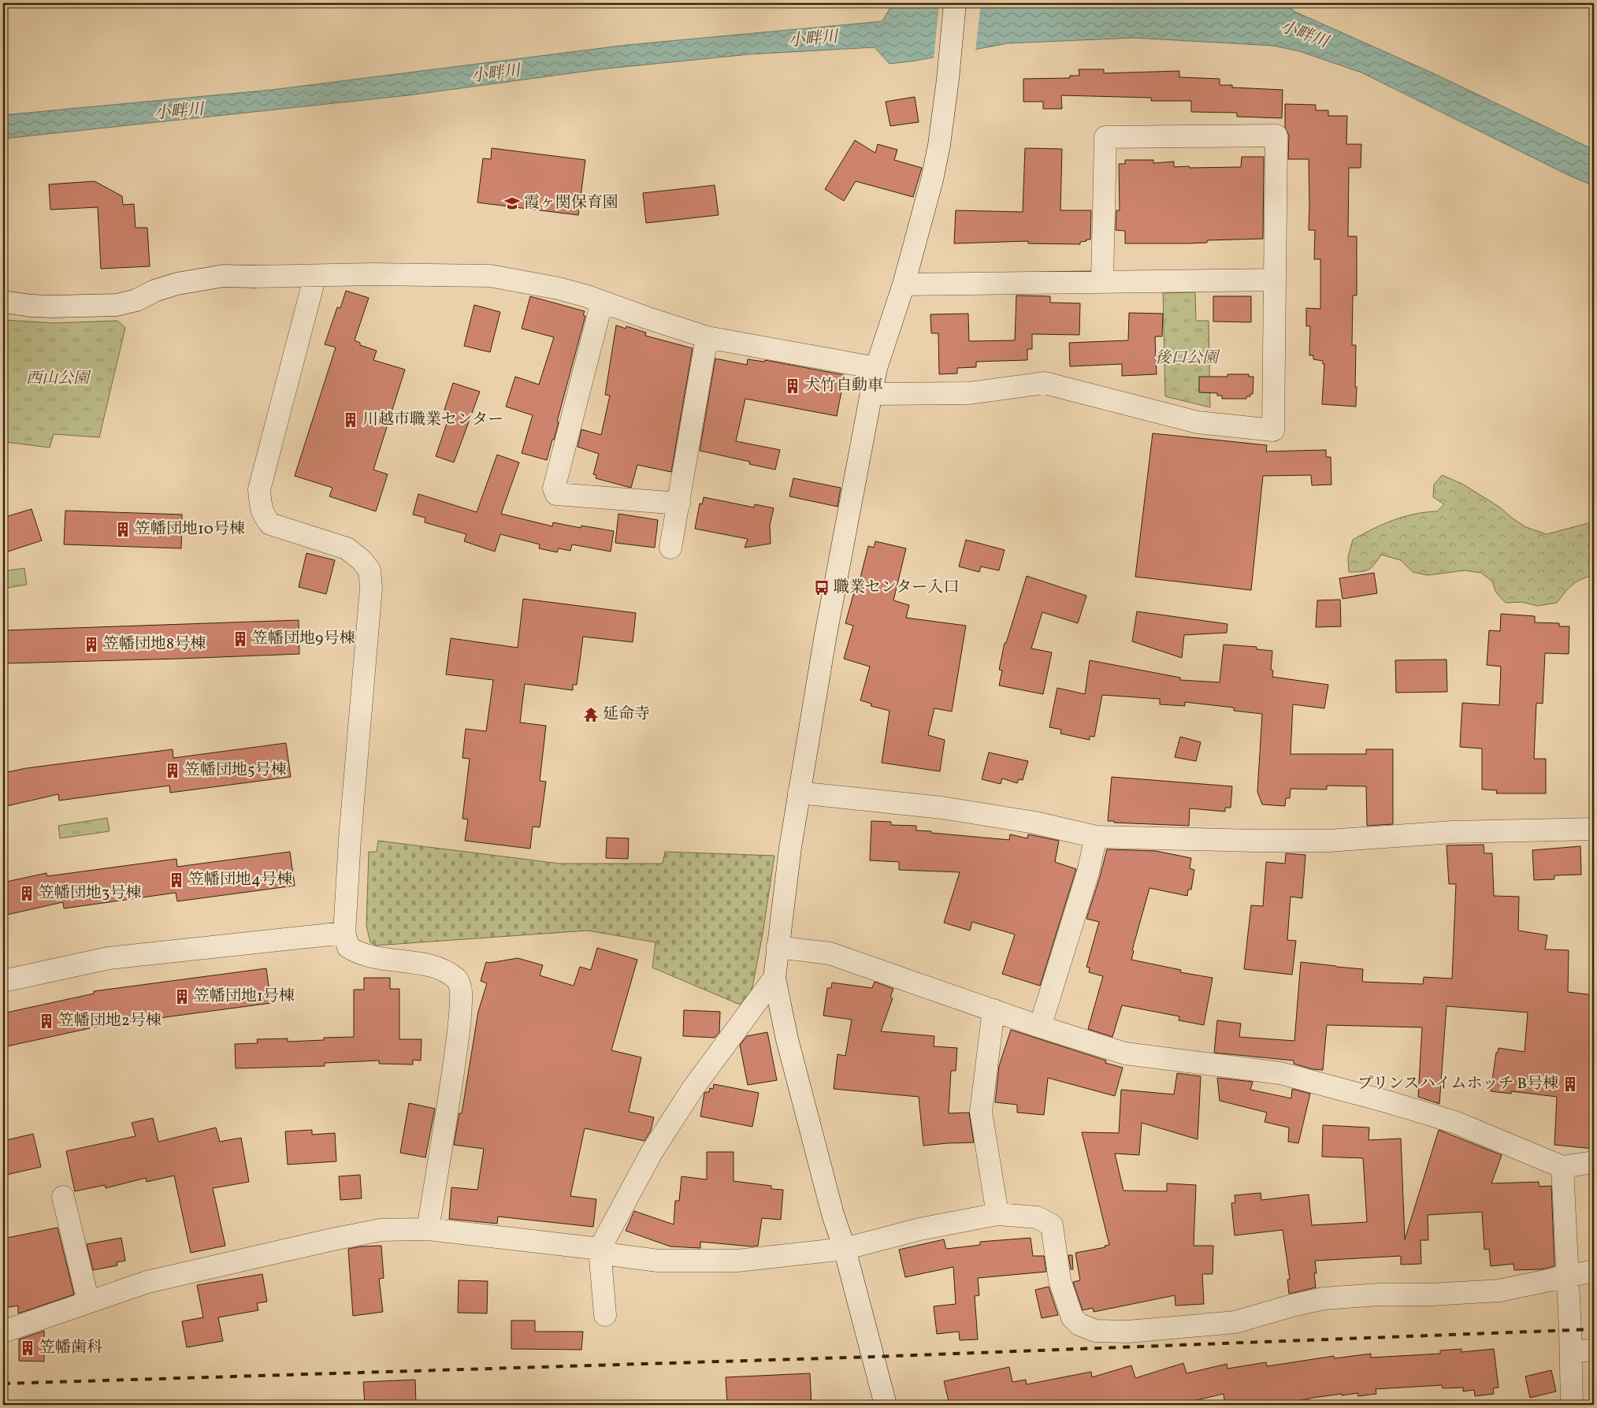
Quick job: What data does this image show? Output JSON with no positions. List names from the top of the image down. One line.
{"water":["小畔川"],"parks":["後口公園","西山公園"],"places":{"school or university":["霞ヶ関保育園"],"building":["犬竹自動車","川越市職業センター","笠幡団地10号棟","笠幡団地9号棟","笠幡団地8号棟","笠幡団地5号棟","笠幡団地4号棟","笠幡団地3号棟","笠幡団地1号棟","笠幡団地2号棟","プリンスハイムホッチ B号棟","笠幡歯科"],"bus stop":["職業センター入口"],"temple":["延命寺"]}}
